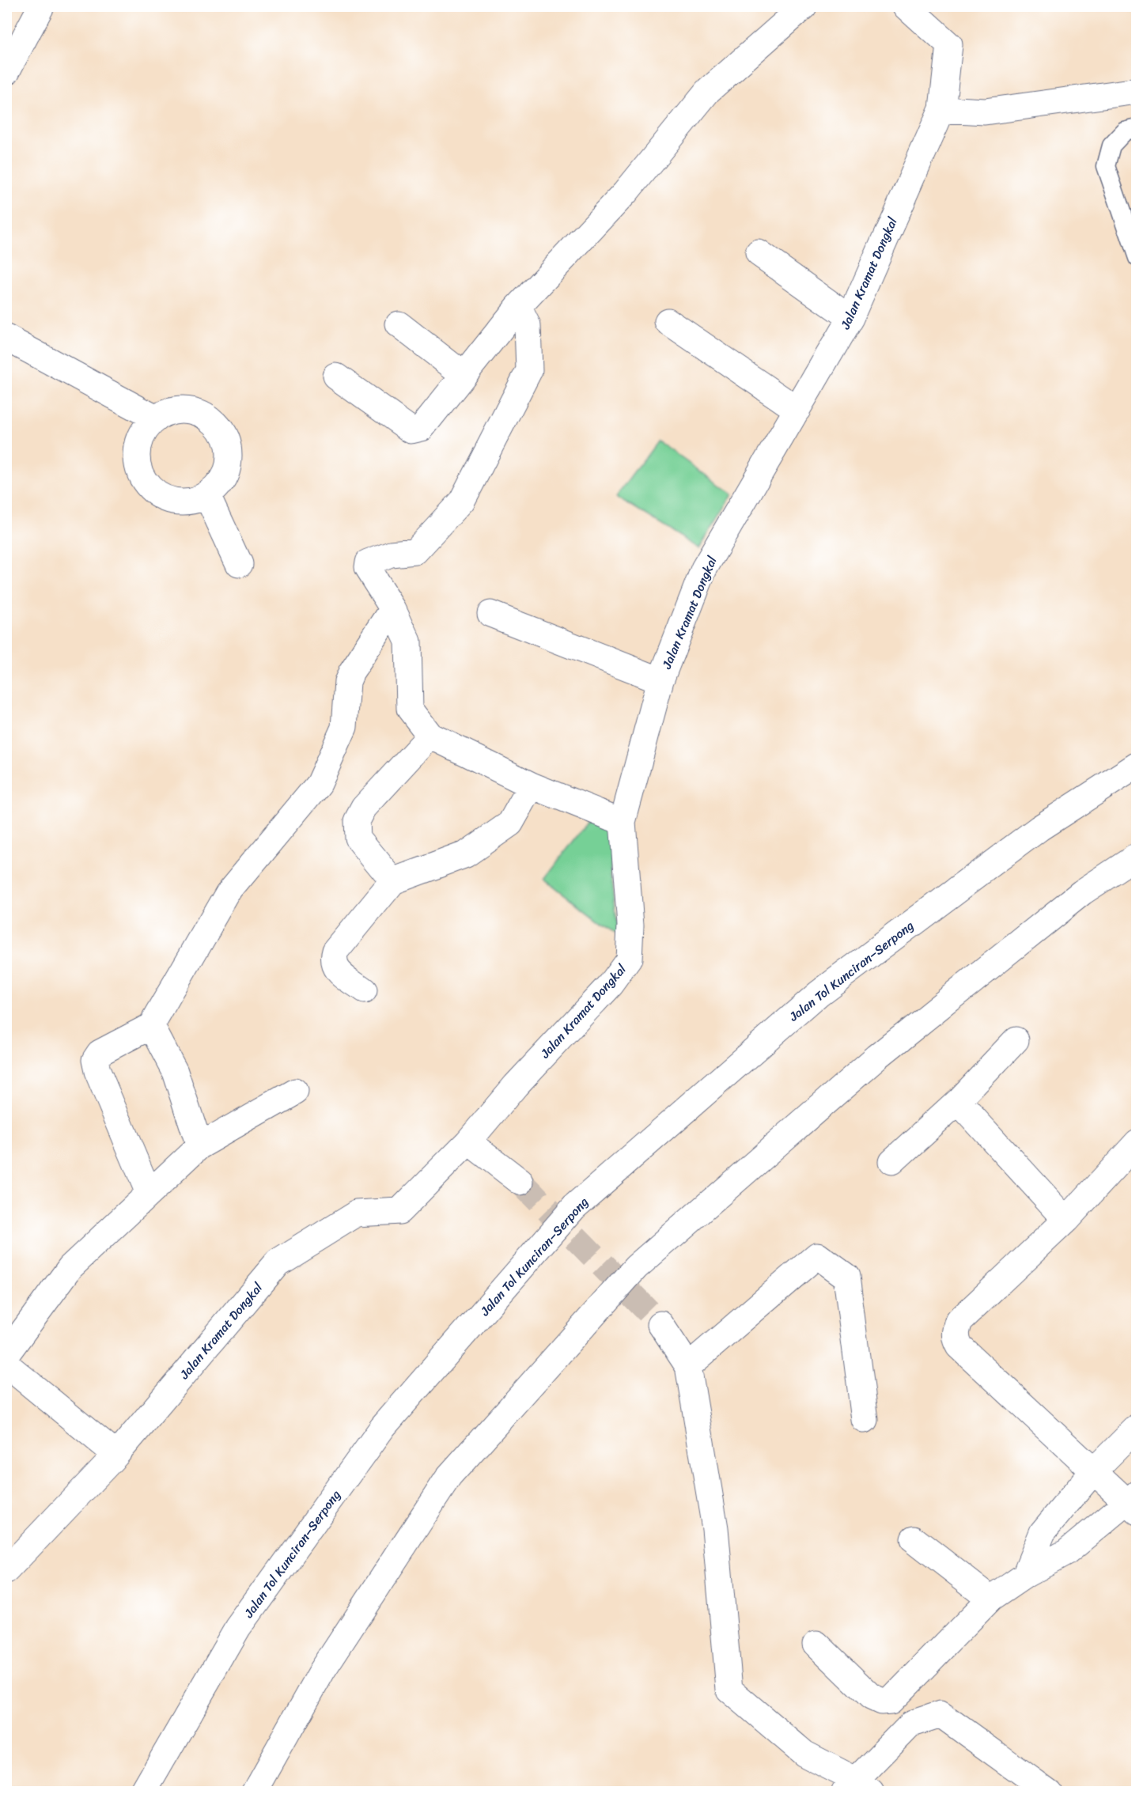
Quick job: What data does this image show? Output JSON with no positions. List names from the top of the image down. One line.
{"streets":{"main road":["Jalan Kramat Dongkal","Jalan Tol Kunciran–Serpong"]}}
